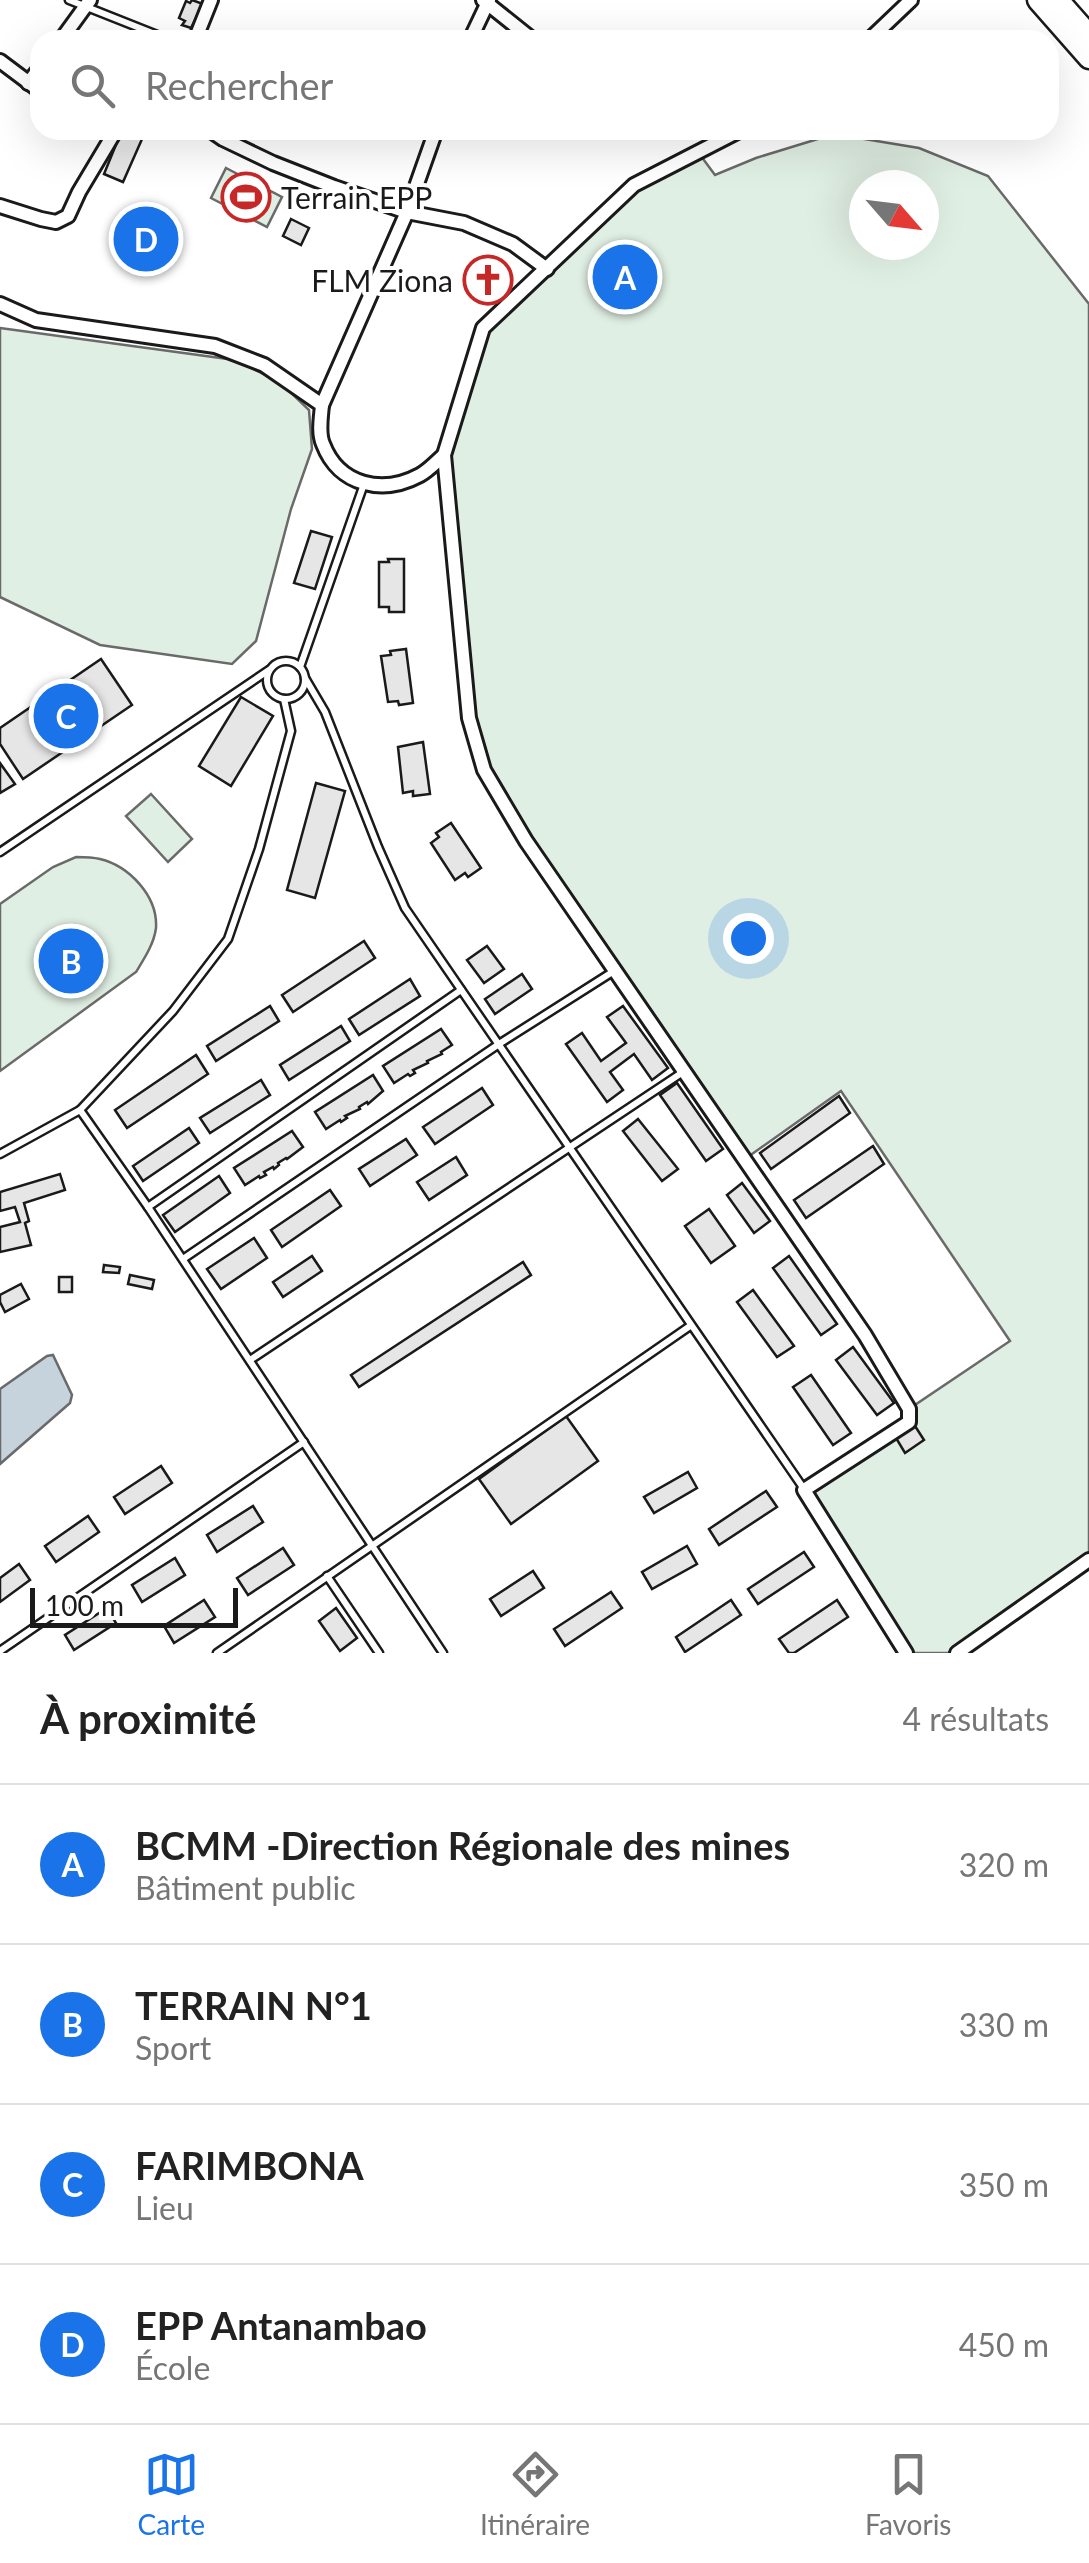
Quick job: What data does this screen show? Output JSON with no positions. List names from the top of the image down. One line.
{"places":{"sports":["Terrain EPP"],"church":["FLM Ziona"]},"scale_bar":"100 m","north":"bottom right","page":{"search":"Rechercher","pins":["D","A","C","B"],"scale":"100 m","heading":["À proximité","4 résultats"],"list":[{"mark":"A","name":"BCMM -Direction Régionale des mines","note":"Bâtiment public","value":"320 m"},{"mark":"B","name":"TERRAIN N°1","note":"Sport","value":"330 m"},{"mark":"C","name":"FARIMBONA","note":"Lieu","value":"350 m"},{"mark":"D","name":"EPP Antanambao","note":"École","value":"450 m"}],"nav":["Carte","Itinéraire","Favoris"]}}
